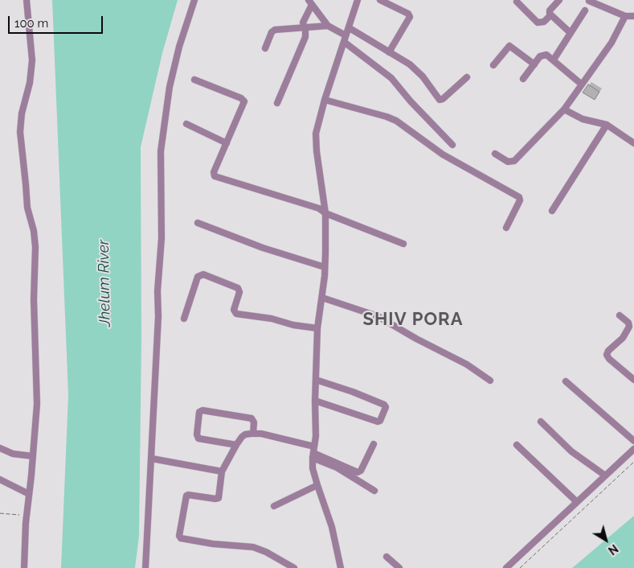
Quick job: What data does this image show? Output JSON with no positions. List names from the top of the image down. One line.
{"districts":["SHIV PORA"],"water":["Jhelum River"],"scale_bar":"100 m","north":"bottom right"}
